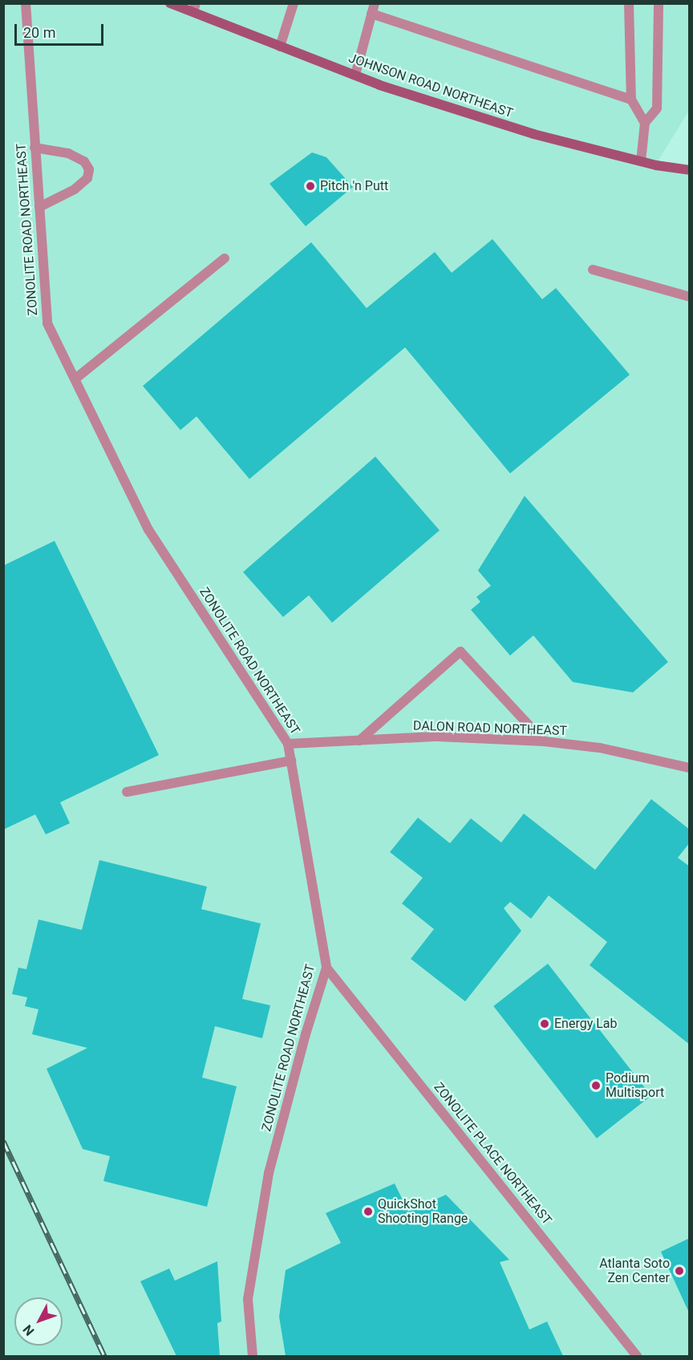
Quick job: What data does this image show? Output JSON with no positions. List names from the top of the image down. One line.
{"streets":{"street":["JOHNSON ROAD NORTHEAST","ZONOLITE ROAD NORTHEAST","DALON ROAD NORTHEAST","ZONOLITE PLACE NORTHEAST"]},"crossings":[["ZONOLITE ROAD NORTHEAST","DALON ROAD NORTHEAST"],["ZONOLITE ROAD NORTHEAST","ZONOLITE PLACE NORTHEAST"]],"places":["Pitch 'n Putt","Energy Lab","Podium Multisport","QuickShot Shooting Range","Atlanta Soto Zen Center"],"scale_bar":"20 m","north":"bottom left"}
